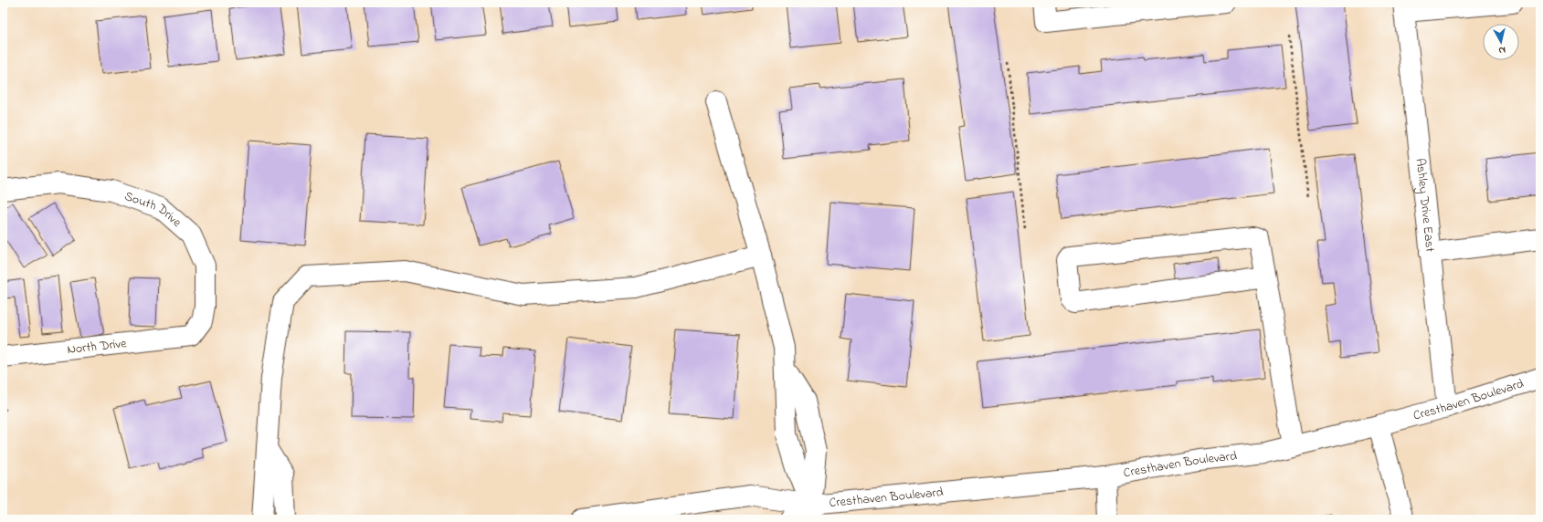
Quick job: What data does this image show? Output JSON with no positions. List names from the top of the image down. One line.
{"streets":{"street":["Ashley Drive East","South Drive","North Drive","Cresthaven Boulevard"]},"crossings":[["Ashley Drive East","Cresthaven Boulevard"],["South Drive","North Drive"]],"north":"bottom"}
